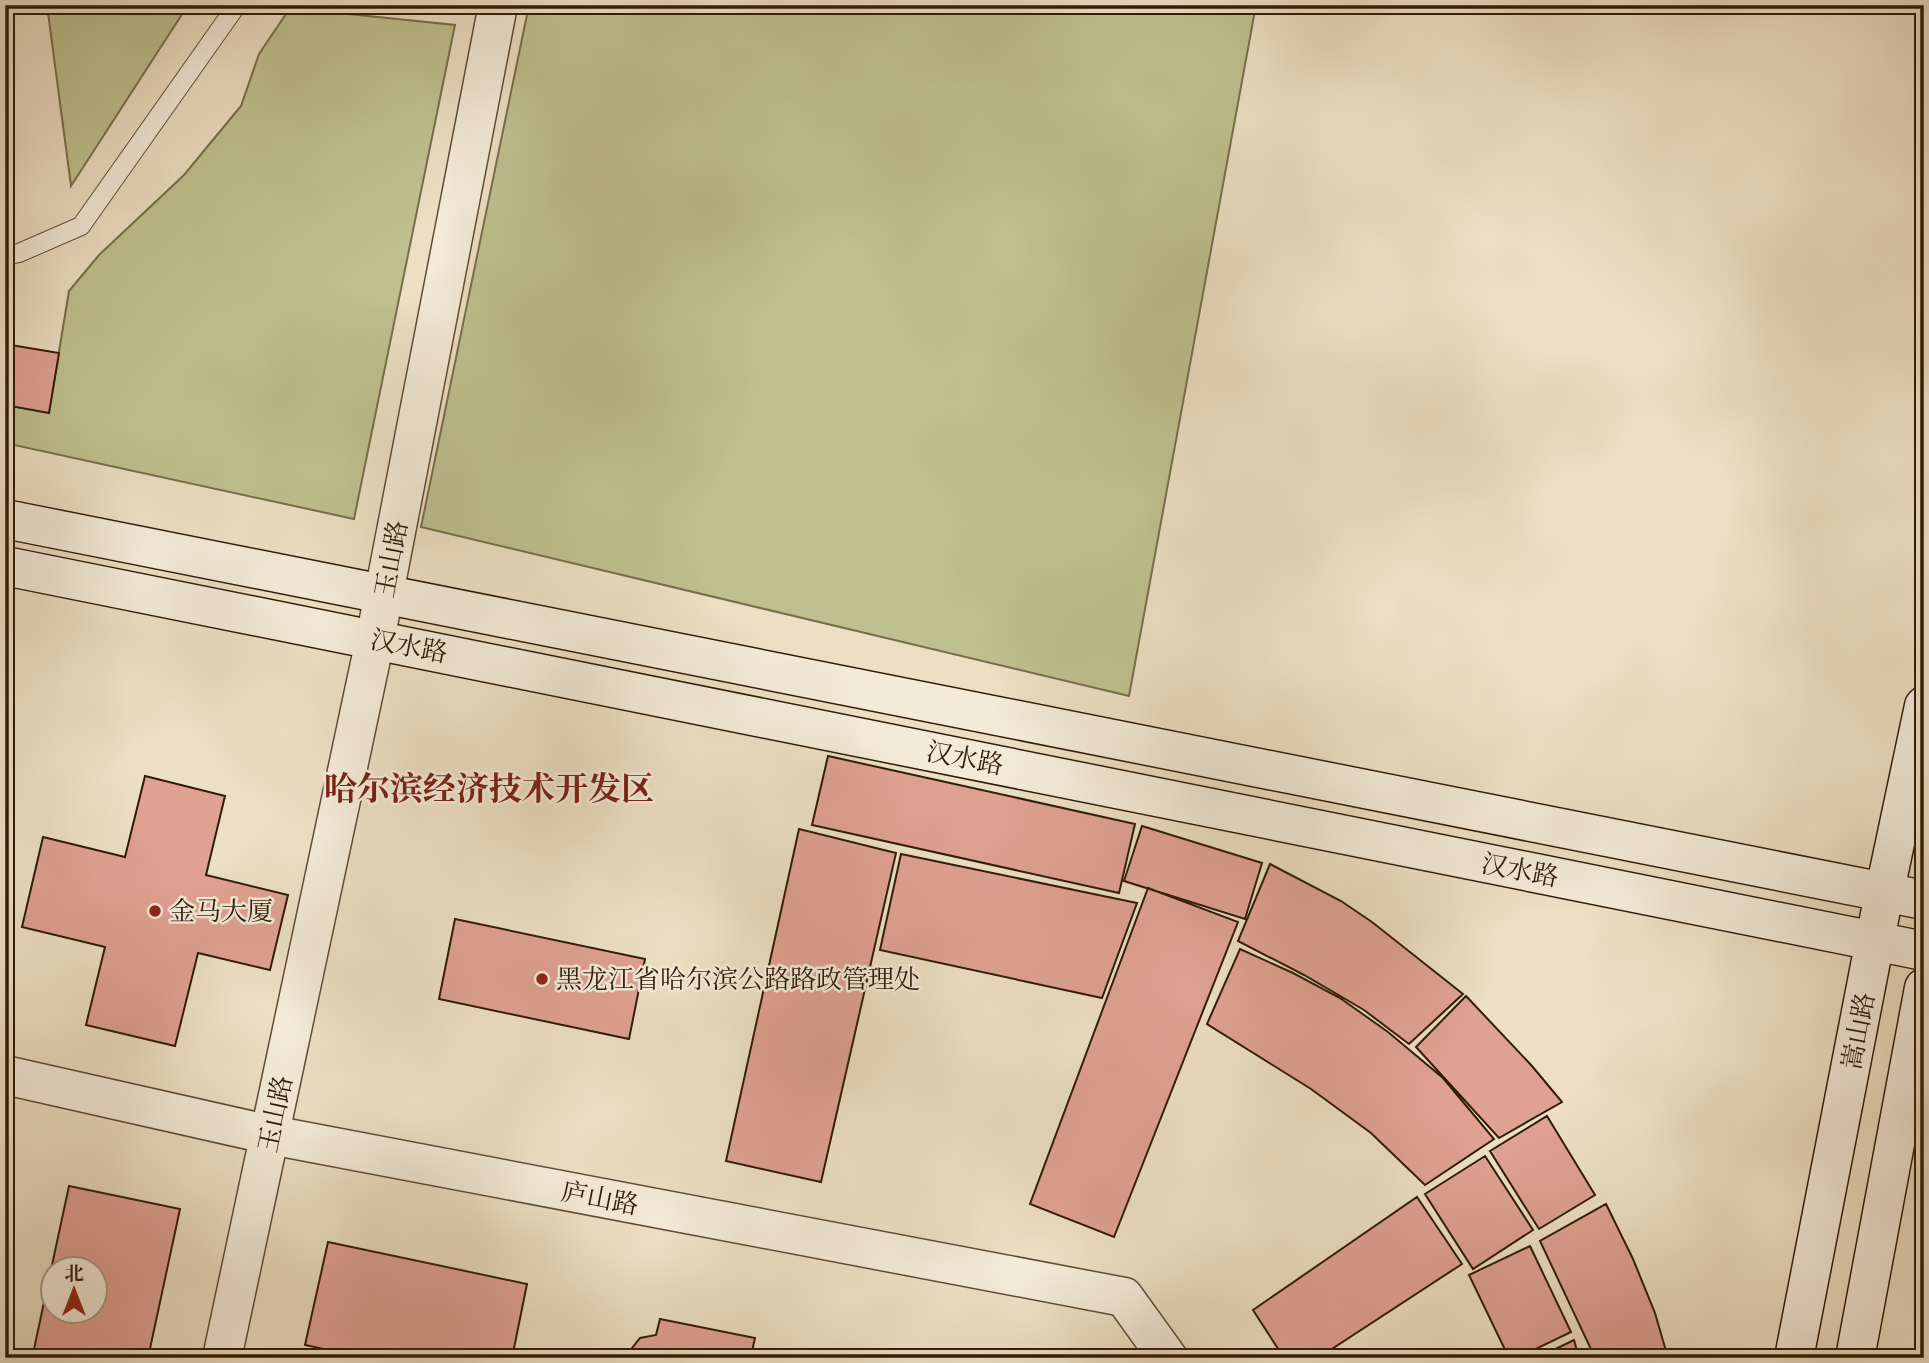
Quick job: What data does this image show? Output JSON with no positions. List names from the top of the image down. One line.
{"streets":{"main road":["玉山路","汉水路","嵩山路","庐山路"]},"crossings":[["玉山路","汉水路"],["玉山路","庐山路"],["汉水路","嵩山路"]],"districts":["哈尔滨经济技术开发区"],"places":["金马大厦","黑龙江省哈尔滨公路路政管理处"],"north":"top"}
